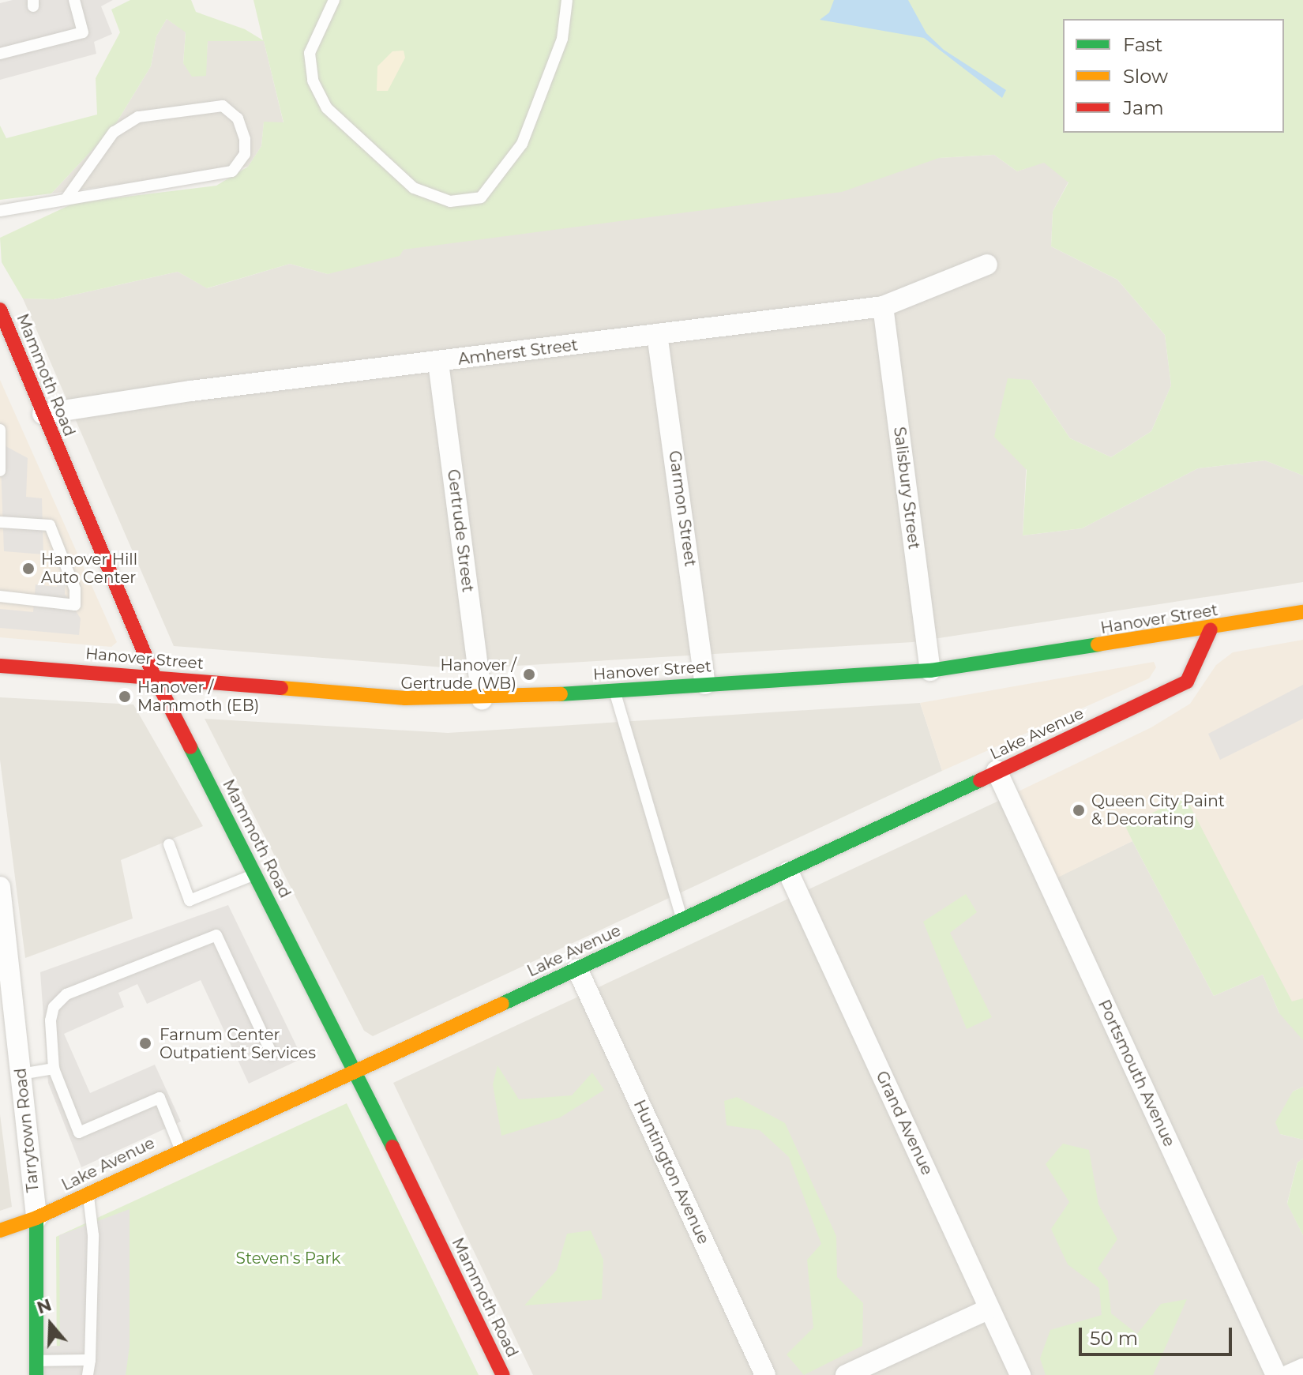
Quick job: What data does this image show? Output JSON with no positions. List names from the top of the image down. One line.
{"streets":{"main road":["Mammoth Road","Hanover Street","Lake Avenue","Tarrytown Road"],"street":["Amherst Street","Salisbury Street","Garmon Street","Gertrude Street","Portsmouth Avenue","Grand Avenue","Huntington Avenue"]},"crossings":[["Amherst Street","Mammoth Road"],["Amherst Street","Salisbury Street"],["Amherst Street","Garmon Street"],["Amherst Street","Gertrude Street"],["Mammoth Road","Hanover Street"],["Mammoth Road","Lake Avenue"],["Salisbury Street","Hanover Street"],["Garmon Street","Hanover Street"],["Gertrude Street","Hanover Street"],["Hanover Street","Lake Avenue"],["Lake Avenue","Portsmouth Avenue"],["Lake Avenue","Grand Avenue"],["Lake Avenue","Tarrytown Road"],["Lake Avenue","Huntington Avenue"]],"parks":["Steven's Park"],"places":["Hanover Hill Auto Center","Hanover / Gertrude (WB)","Hanover / Mammoth (EB)","Queen City Paint & Decorating","Farnum Center Outpatient Services"],"legend":["Fast","Slow","Jam"],"scale_bar":"50 m","north":"top"}
